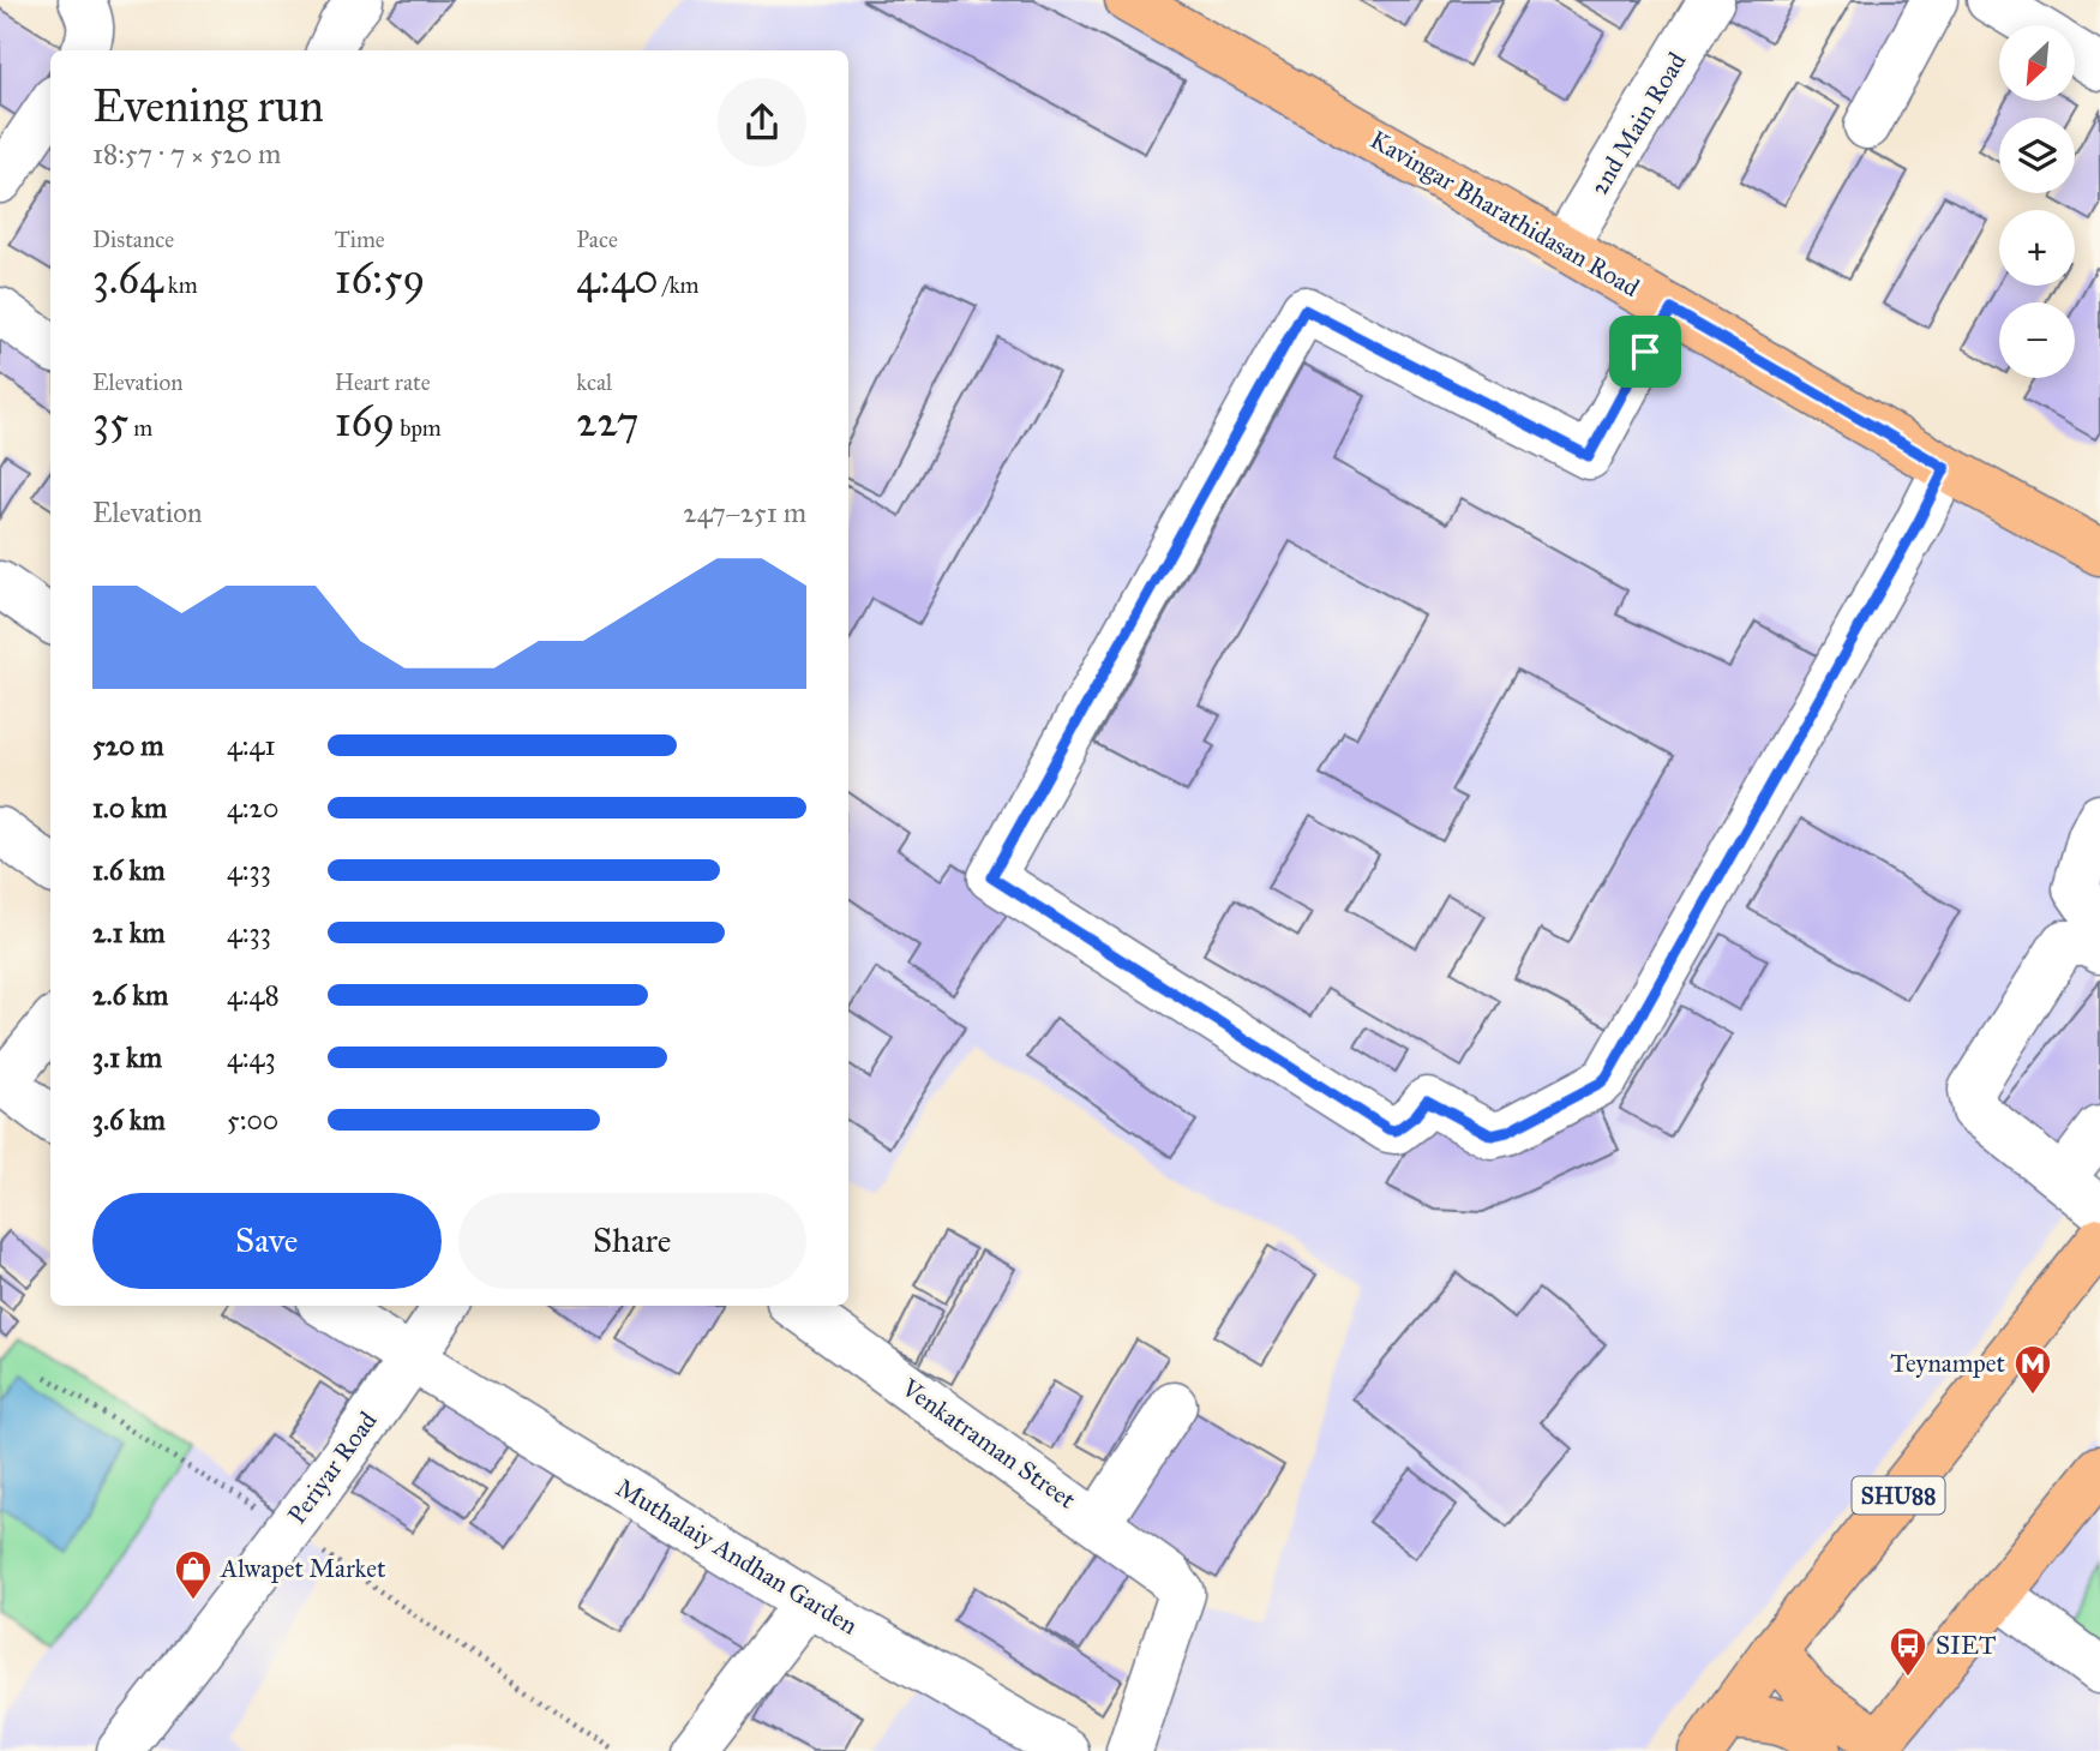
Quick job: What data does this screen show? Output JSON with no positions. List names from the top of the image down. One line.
{"streets":{"main road":["Kavingar Bharathidasan Road","SHU88"],"street":["2nd Main Road","Venkatraman Street","Periyar Road","Muthalaiy Andhan Garden"]},"crossings":[["2nd Main Road","Kavingar Bharathidasan Road"],["Periyar Road","Muthalaiy Andhan Garden"]],"places":{"metro station":["Teynampet"],"shop":["Alwapet Market"],"bus stop":["SIET"]},"north":"bottom left","page":{"map_buttons":["+","−"],"heading":["Evening run","18:57 · 7 × 520 m"],"stats":[["Distance","3.64 km"],["Time","16:59"],["Pace","4:40 /km"],["Elevation","35 m"],["Heart rate","169 bpm"],["kcal","227"]],"chart":["Elevation","247–251 m"],"list":[{"name":"520 m","note":"4:41"},{"name":"1.0 km","note":"4:20"},{"name":"1.6 km","note":"4:33"},{"name":"2.1 km","note":"4:33"},{"name":"2.6 km","note":"4:48"},{"name":"3.1 km","note":"4:43"},{"name":"3.6 km","note":"5:00"}],"buttons":["Save","Share"]}}
